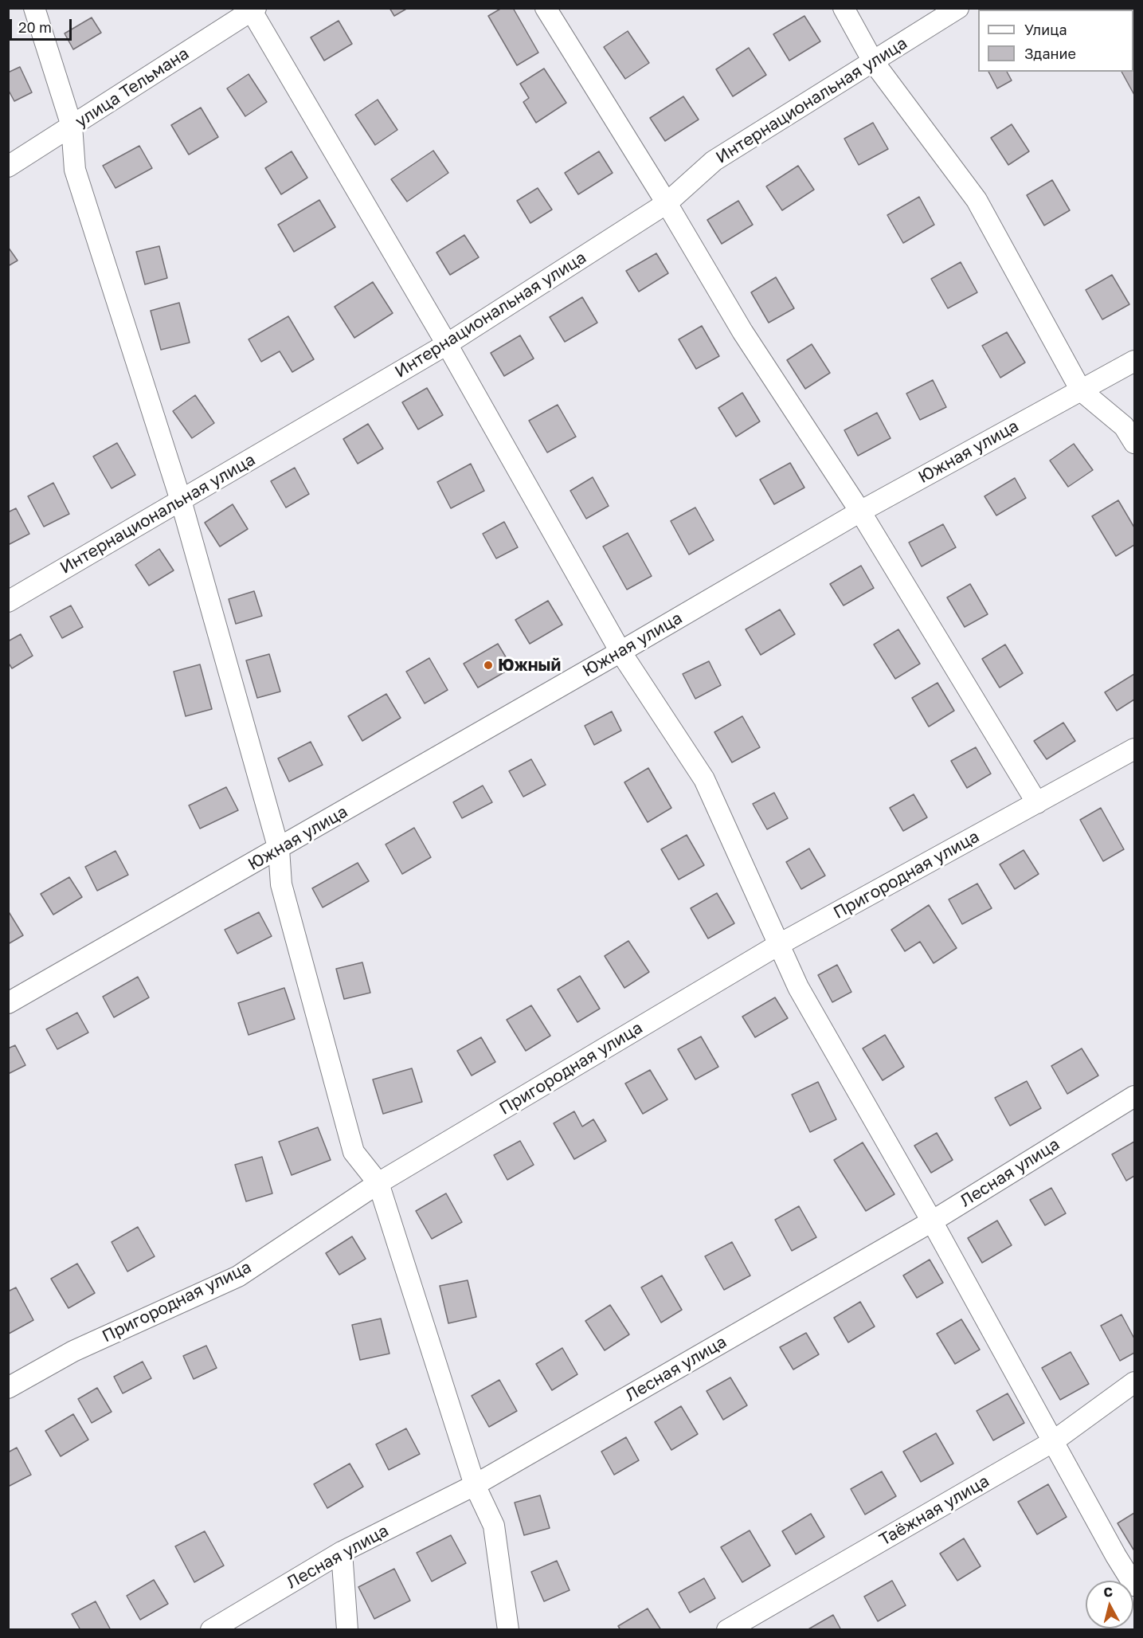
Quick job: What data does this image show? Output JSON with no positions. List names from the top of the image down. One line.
{"streets":{"street":["улица Тельмана","Интернациональная улица","Южная улица","Пригородная улица","Лесная улица","Таёжная улица"]},"places":["Южный"],"legend":["Улица","Здание"],"scale_bar":"20 m","north":"top"}
